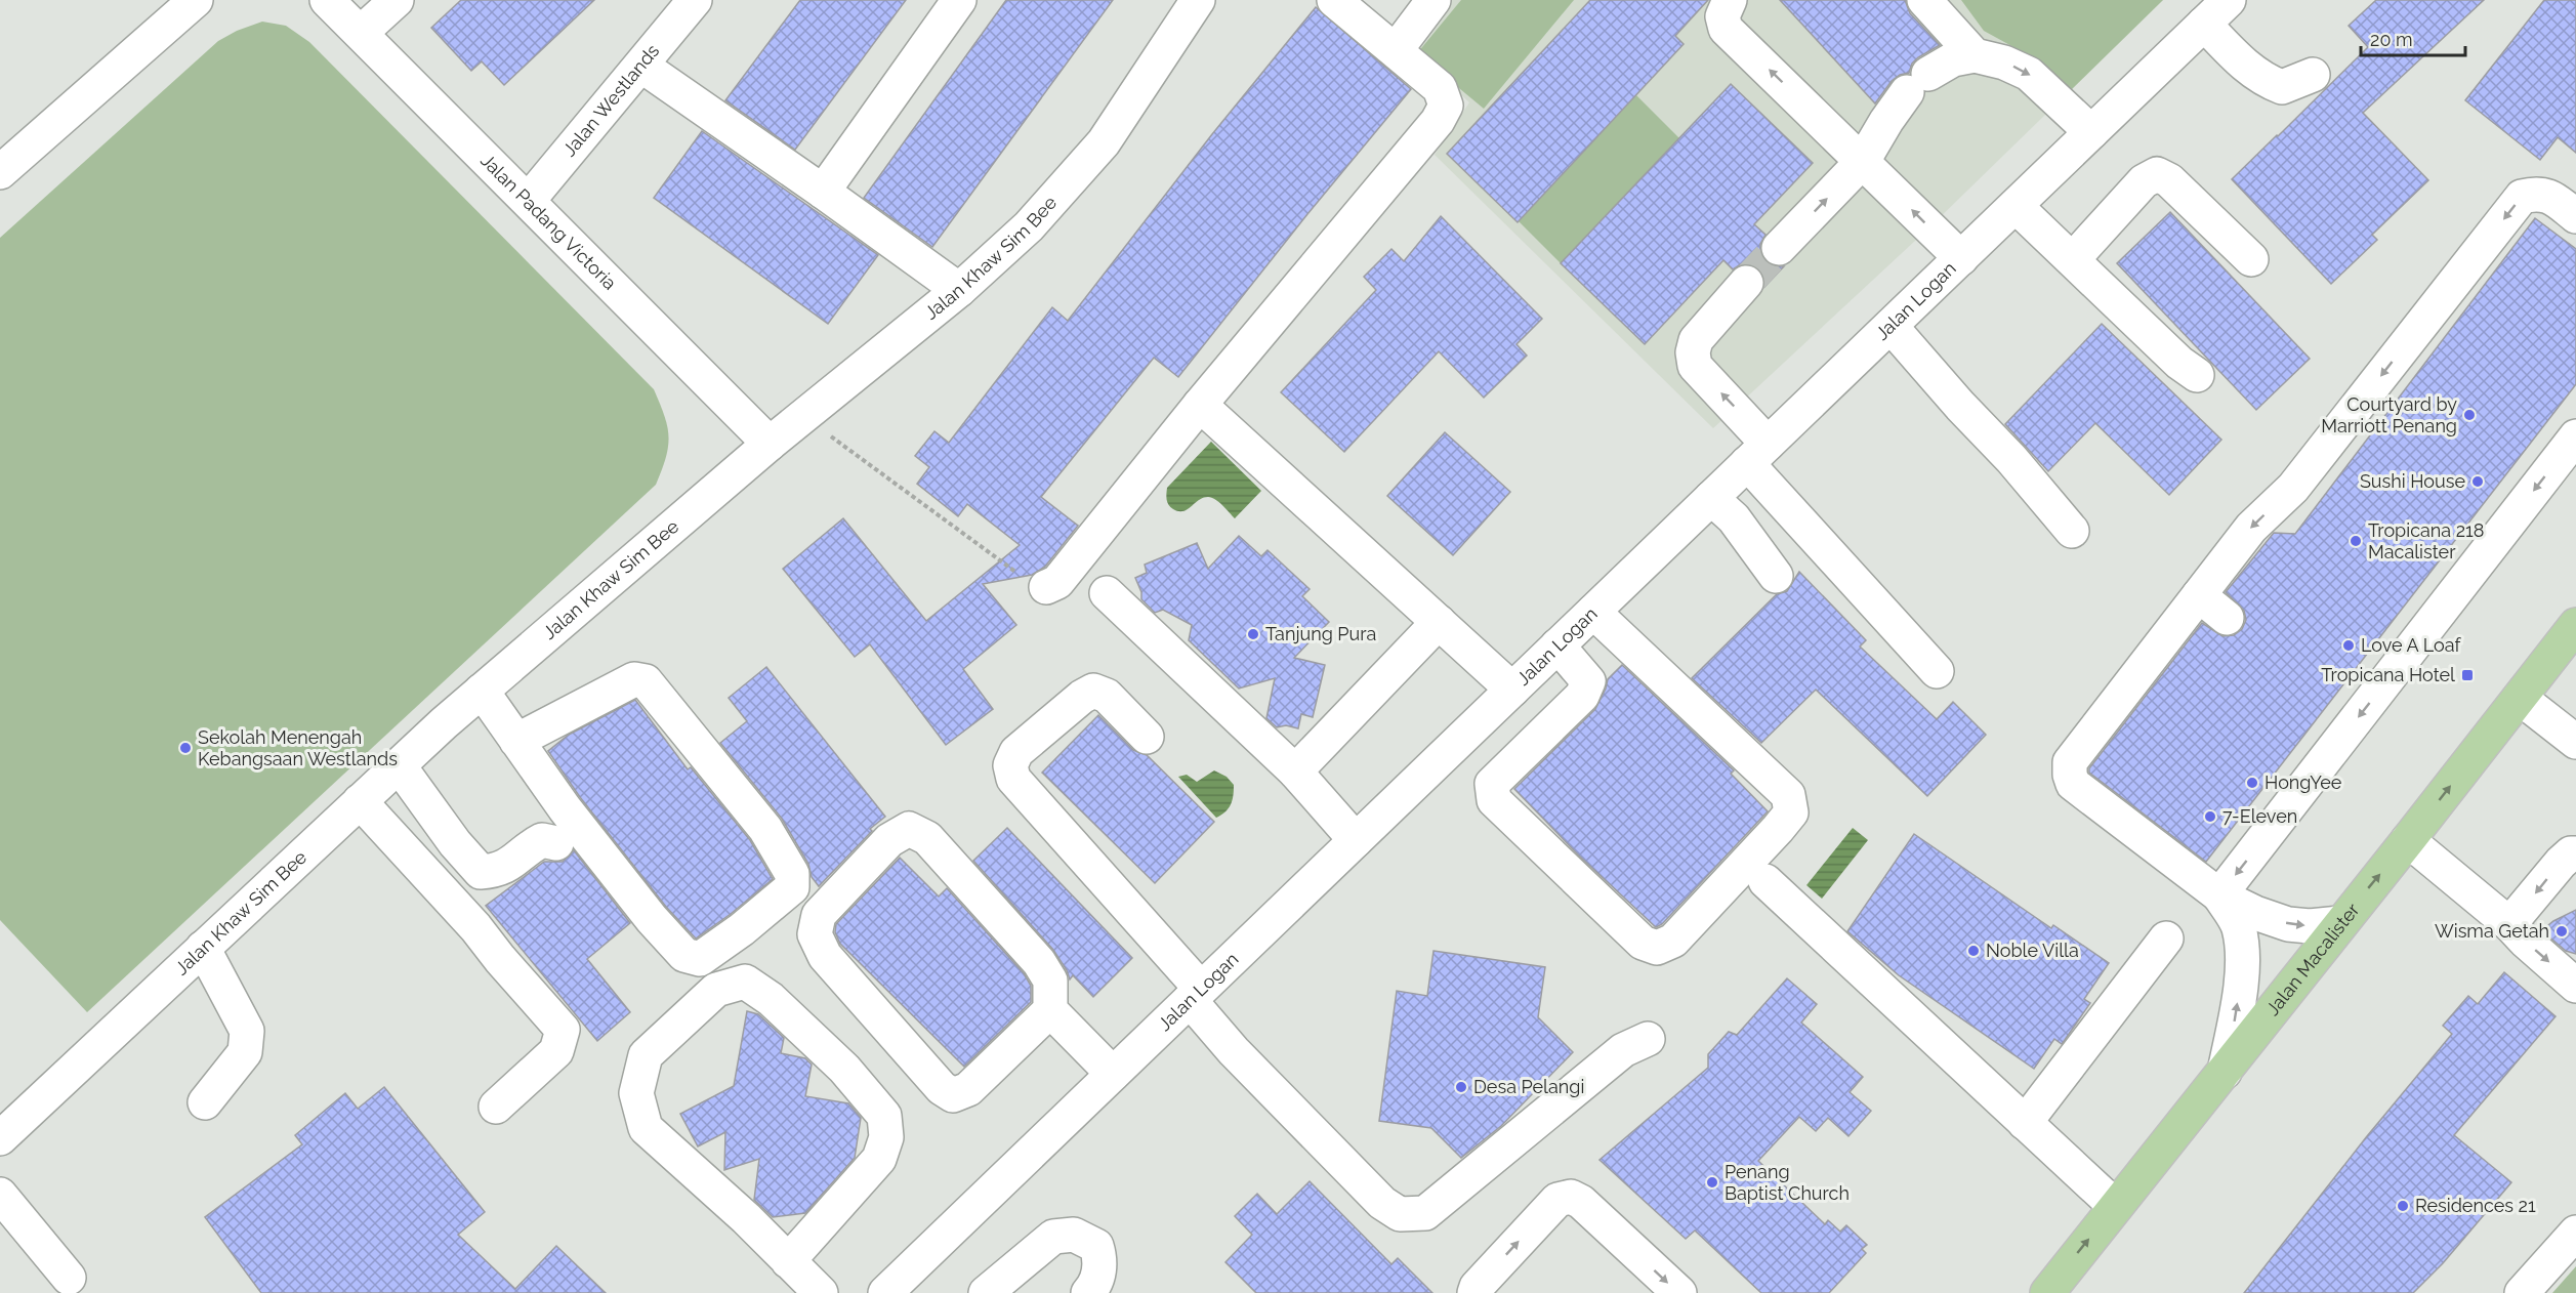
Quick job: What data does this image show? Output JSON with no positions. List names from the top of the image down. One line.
{"streets":{"main road":["Jalan Macalister"],"street":["Jalan Westlands","Jalan Padang Victoria","Jalan Khaw Sim Bee","Jalan Logan"]},"crossings":[["Jalan Westlands","Jalan Padang Victoria"],["Jalan Padang Victoria","Jalan Khaw Sim Bee"]],"one_way":["Jalan Macalister"],"places":{"other":["Courtyard by Marriott Penang","Sushi House","Tropicana 218 Macalister","Tanjung Pura","Love A Loaf","Sekolah Menengah Kebangsaan Westlands","HongYee","7-Eleven","Wisma Getah","Noble Villa","Desa Pelangi","Penang Baptist Church","Residences 21"],"transit":["Tropicana Hotel"]},"scale_bar":"20 m"}
